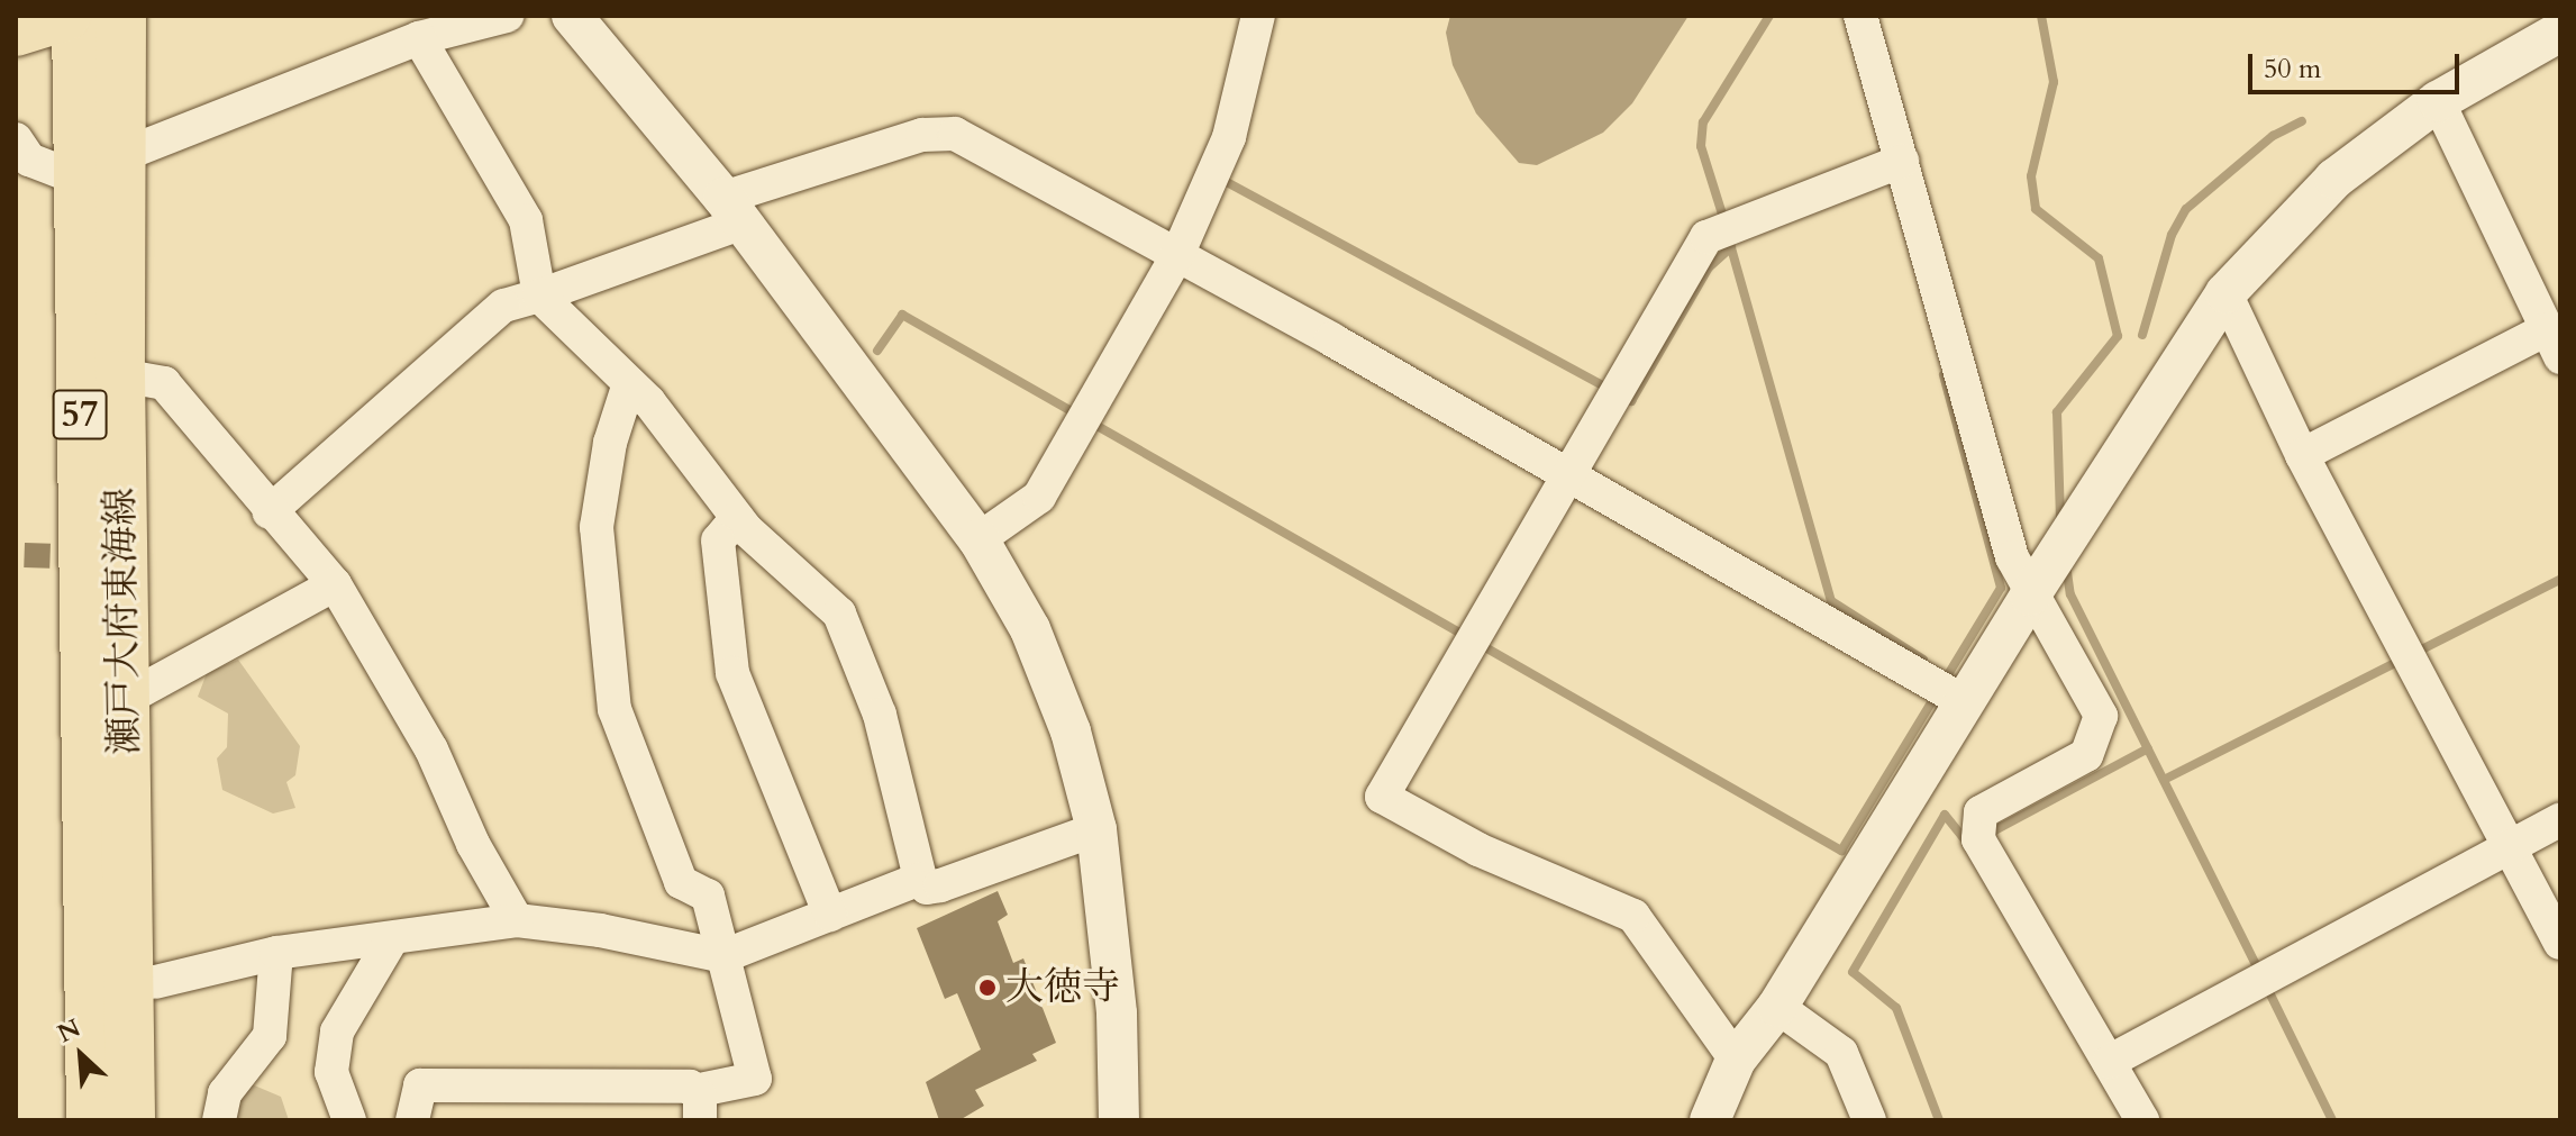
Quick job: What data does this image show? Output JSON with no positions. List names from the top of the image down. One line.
{"streets":{"main road":["57","瀬戸大府東海線"]},"crossings":[["57","瀬戸大府東海線"]],"places":["大徳寺"],"scale_bar":"50 m","north":"top left"}
